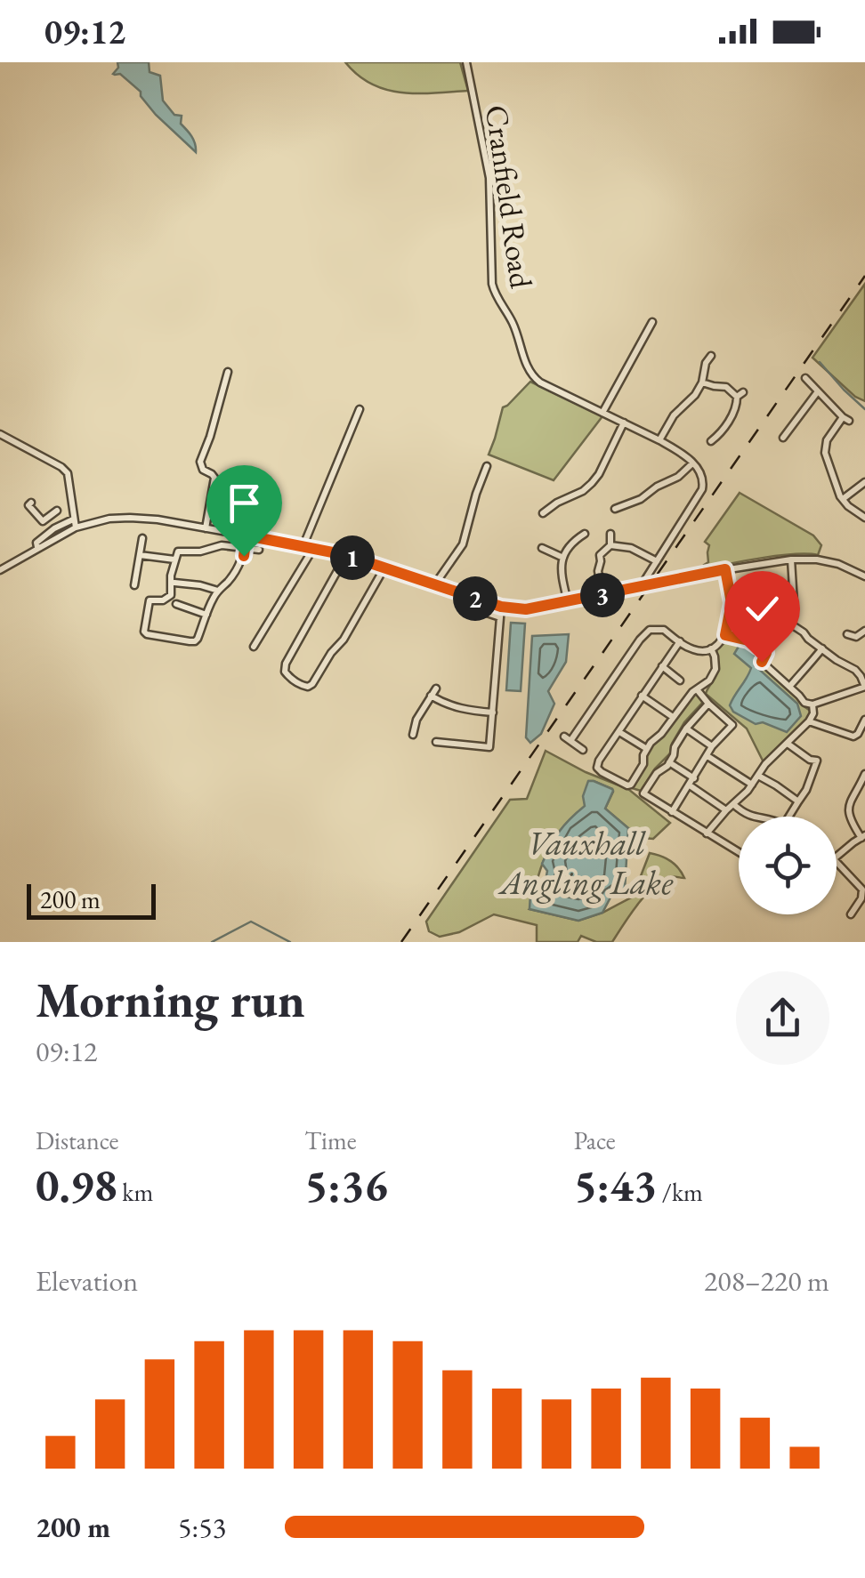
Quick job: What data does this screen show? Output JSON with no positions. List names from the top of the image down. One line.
{"streets":{"street":["Cranfield Road"]},"water":["Vauxhall Angling Lake"],"scale_bar":"200 m","page":{"status":"09:12","pins":["1","3","2"],"scale":"200 m","heading":["Morning run","09:12"],"stats":[["Distance","0.98 km"],["Time","5:36"],["Pace","5:43 /km"]],"chart":["Elevation","208–220 m"],"list":[{"name":"200 m","note":"5:53"}]}}
